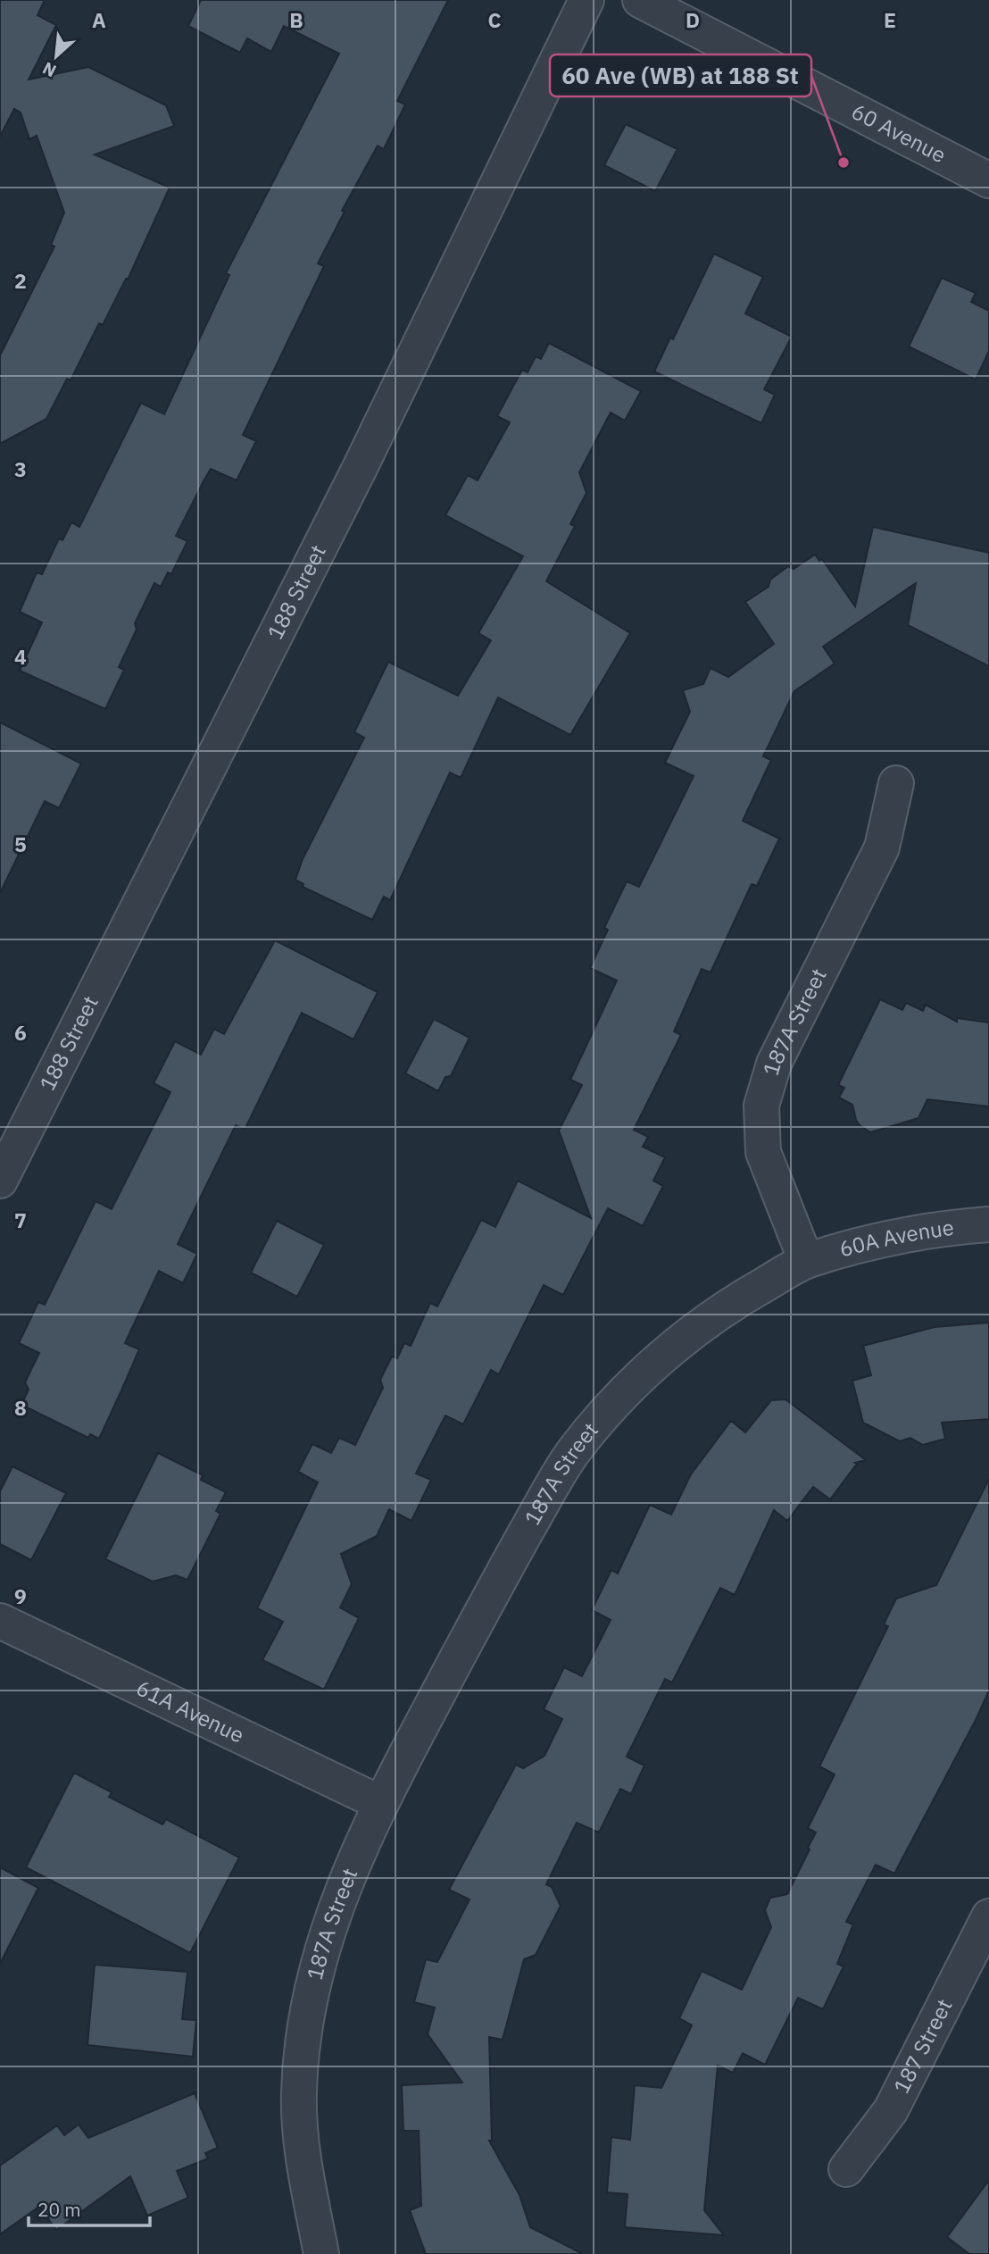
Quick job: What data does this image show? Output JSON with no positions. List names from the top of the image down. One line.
{"streets":{"street":["60 Avenue","188 Street","187A Street","60A Avenue","61A Avenue","187 Street"]},"crossings":[["187A Street","60A Avenue"],["187A Street","61A Avenue"]],"places":["60 Ave (WB) at 188 St"],"scale_bar":"20 m","north":"bottom left","grid":{"columns":["A","B","C","D","E"],"rows":["2","3","4","5","6","7","8","9"]}}
